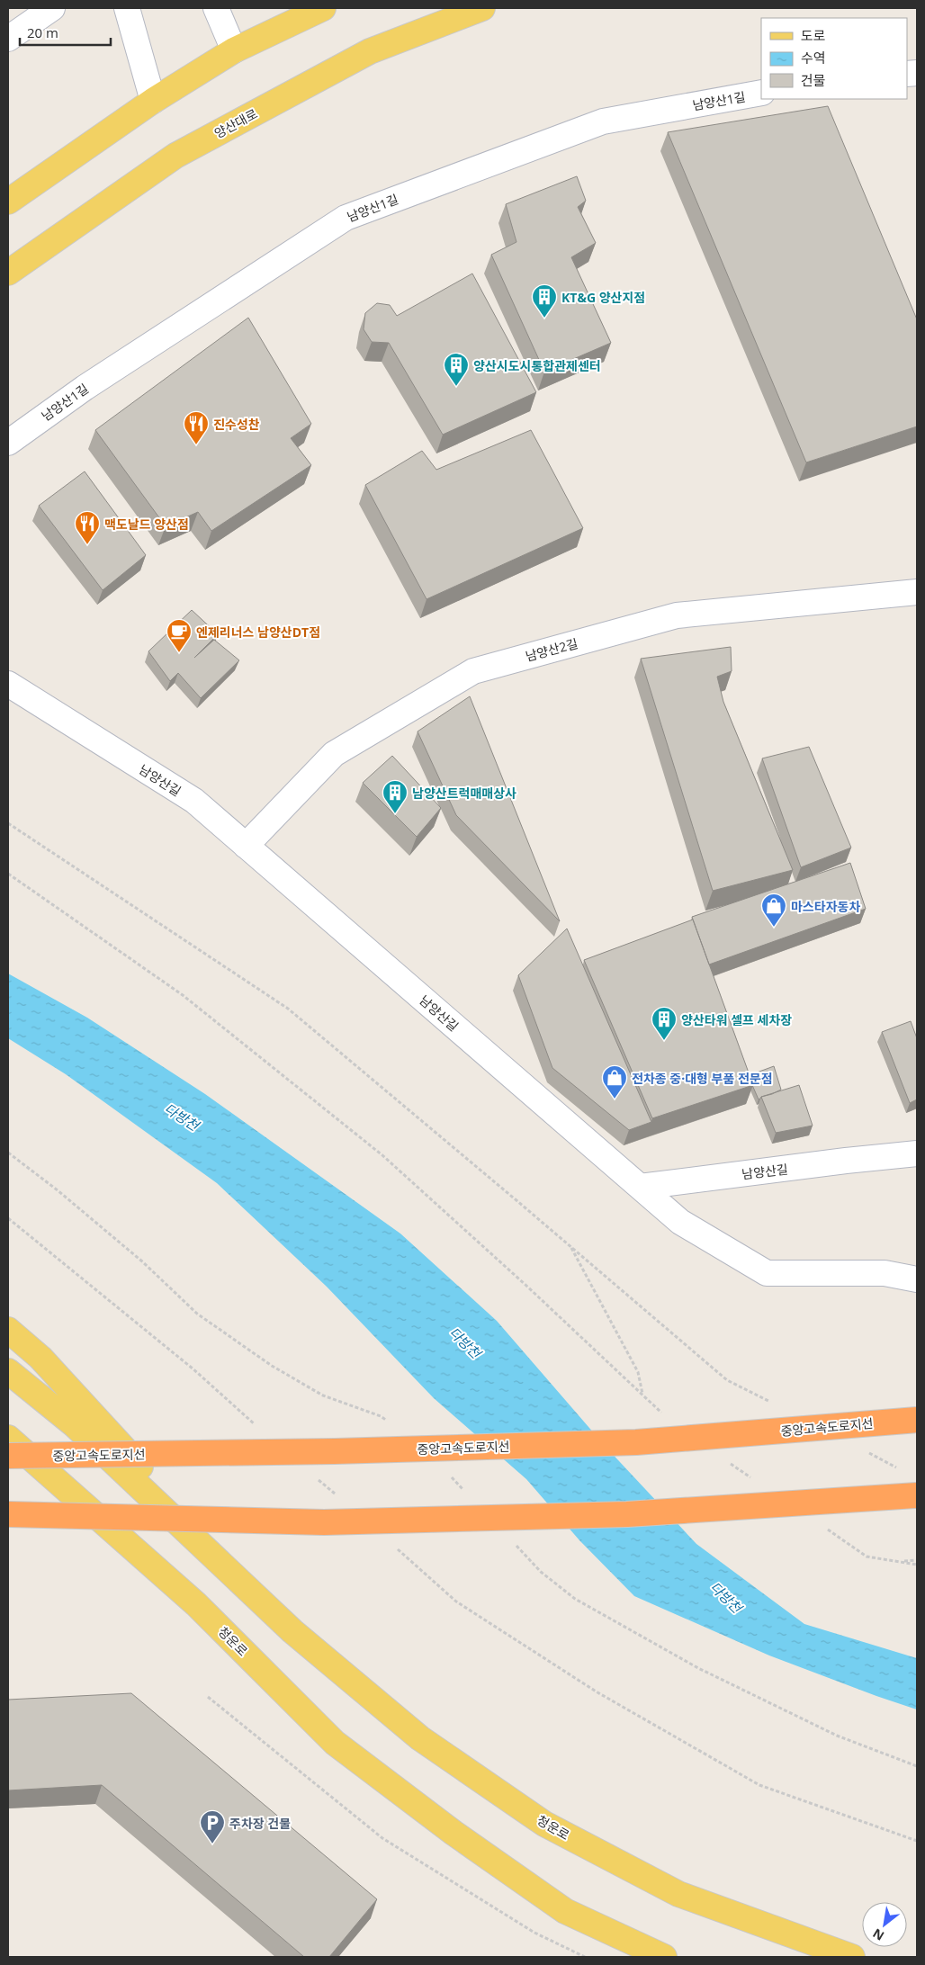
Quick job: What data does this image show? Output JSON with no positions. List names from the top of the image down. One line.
{"streets":{"highway":["중앙고속도로지선"],"main road":["양산대로","청운로"],"street":["남양산1길","남양산2길","남양산길"]},"crossings":[["남양산2길","남양산길"]],"water":["다방천"],"places":{"building":["KT&G 양산지점","양산시도시통합관제센터","남양산트럭매매상사","양산타워 셀프 세차장"],"restaurant":["진수성찬","맥도날드 양산점"],"cafe":["엔제리너스 남양산DT점"],"shop":["마스타자동차","전차종 중·대형 부품 전문점"],"parking":["주차장 건물"]},"legend":["도로","수역","건물"],"scale_bar":"20 m","north":"bottom left"}
